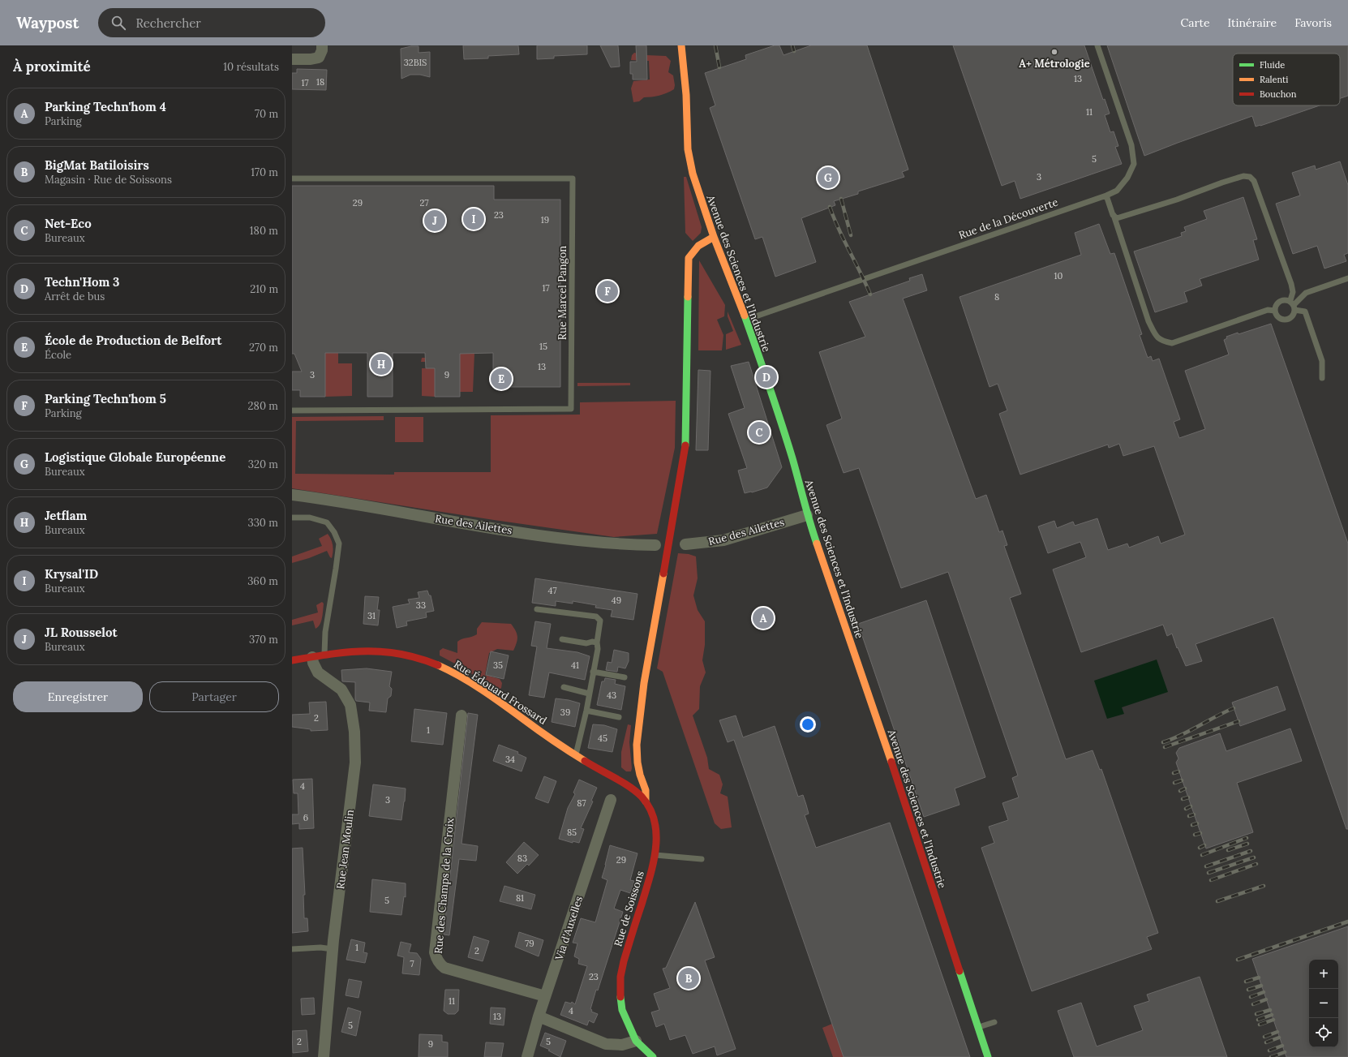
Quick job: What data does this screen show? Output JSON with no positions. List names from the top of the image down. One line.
{"streets":{"street":["Avenue des Sciences et l'Industrie","Rue des Ailettes","Rue Édouard Frossard","Rue Jean Moulin","Rue des Champs de la Croix","Rue de Soissons","Via d'Auxelles"],"lane":["Rue de la Découverte","Rue Marcel Pangon"]},"crossings":[["Rue de la Découverte","Avenue des Sciences et l'Industrie"],["Avenue des Sciences et l'Industrie","Rue des Ailettes"],["Rue Édouard Frossard","Rue Jean Moulin"],["Rue Édouard Frossard","Rue de Soissons"],["Rue des Champs de la Croix","Via d'Auxelles"]],"places":["A+ Métrologie"],"house_numbers":["32BIS","13","18","17","11","5","3","29","27","23","19","10","17","8","15","13","3","9","47","49","33","31","35","41","43","39","2","1","45","34","4","3","87","6","85","83","29","81","5","79","1","2","7","23","11","4","13","5","2","5","9"],"legend":["Fluide","Ralenti","Bouchon"],"page":{"header":"Waypost","search":"Rechercher","nav":["Carte","Itinéraire","Favoris"],"heading":["À proximité","10 résultats"],"list":[{"mark":"A","name":"Parking Techn'hom 4","note":"Parking","value":"70 m"},{"mark":"B","name":"BigMat Batiloisirs","note":"Magasin · Rue de Soissons","value":"170 m"},{"mark":"C","name":"Net-Eco","note":"Bureaux","value":"180 m"},{"mark":"D","name":"Techn'Hom 3","note":"Arrêt de bus","value":"210 m"},{"mark":"E","name":"École de Production de Belfort","note":"École","value":"270 m"},{"mark":"F","name":"Parking Techn'hom 5","note":"Parking","value":"280 m"},{"mark":"G","name":"Logistique Globale Européenne","note":"Bureaux","value":"320 m"},{"mark":"H","name":"Jetflam","note":"Bureaux","value":"330 m"},{"mark":"I","name":"Krysal'ID","note":"Bureaux","value":"360 m"},{"mark":"J","name":"JL Rousselot","note":"Bureaux","value":"370 m"}],"pins":["G","I","J","F","H","D","E","C","A","B"],"buttons":["Enregistrer","Partager"],"map_buttons":["+","−"]}}
